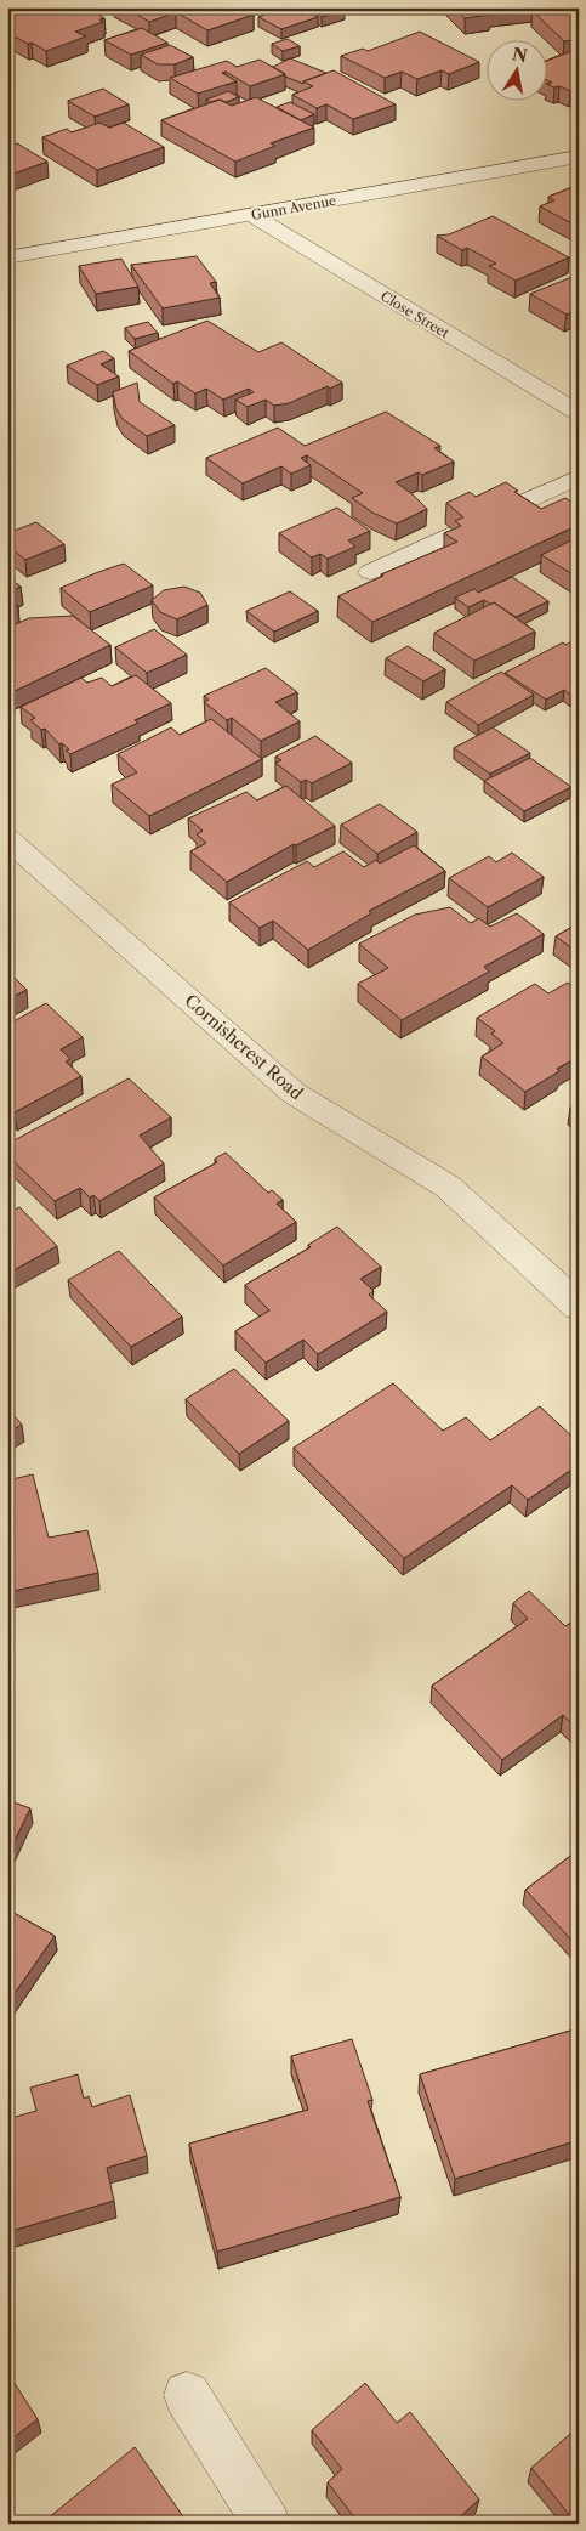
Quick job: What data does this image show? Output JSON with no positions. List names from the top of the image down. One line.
{"streets":{"street":["Gunn Avenue","Close Street","Cornishcrest Road"]},"crossings":[["Gunn Avenue","Close Street"]],"north":"top"}
